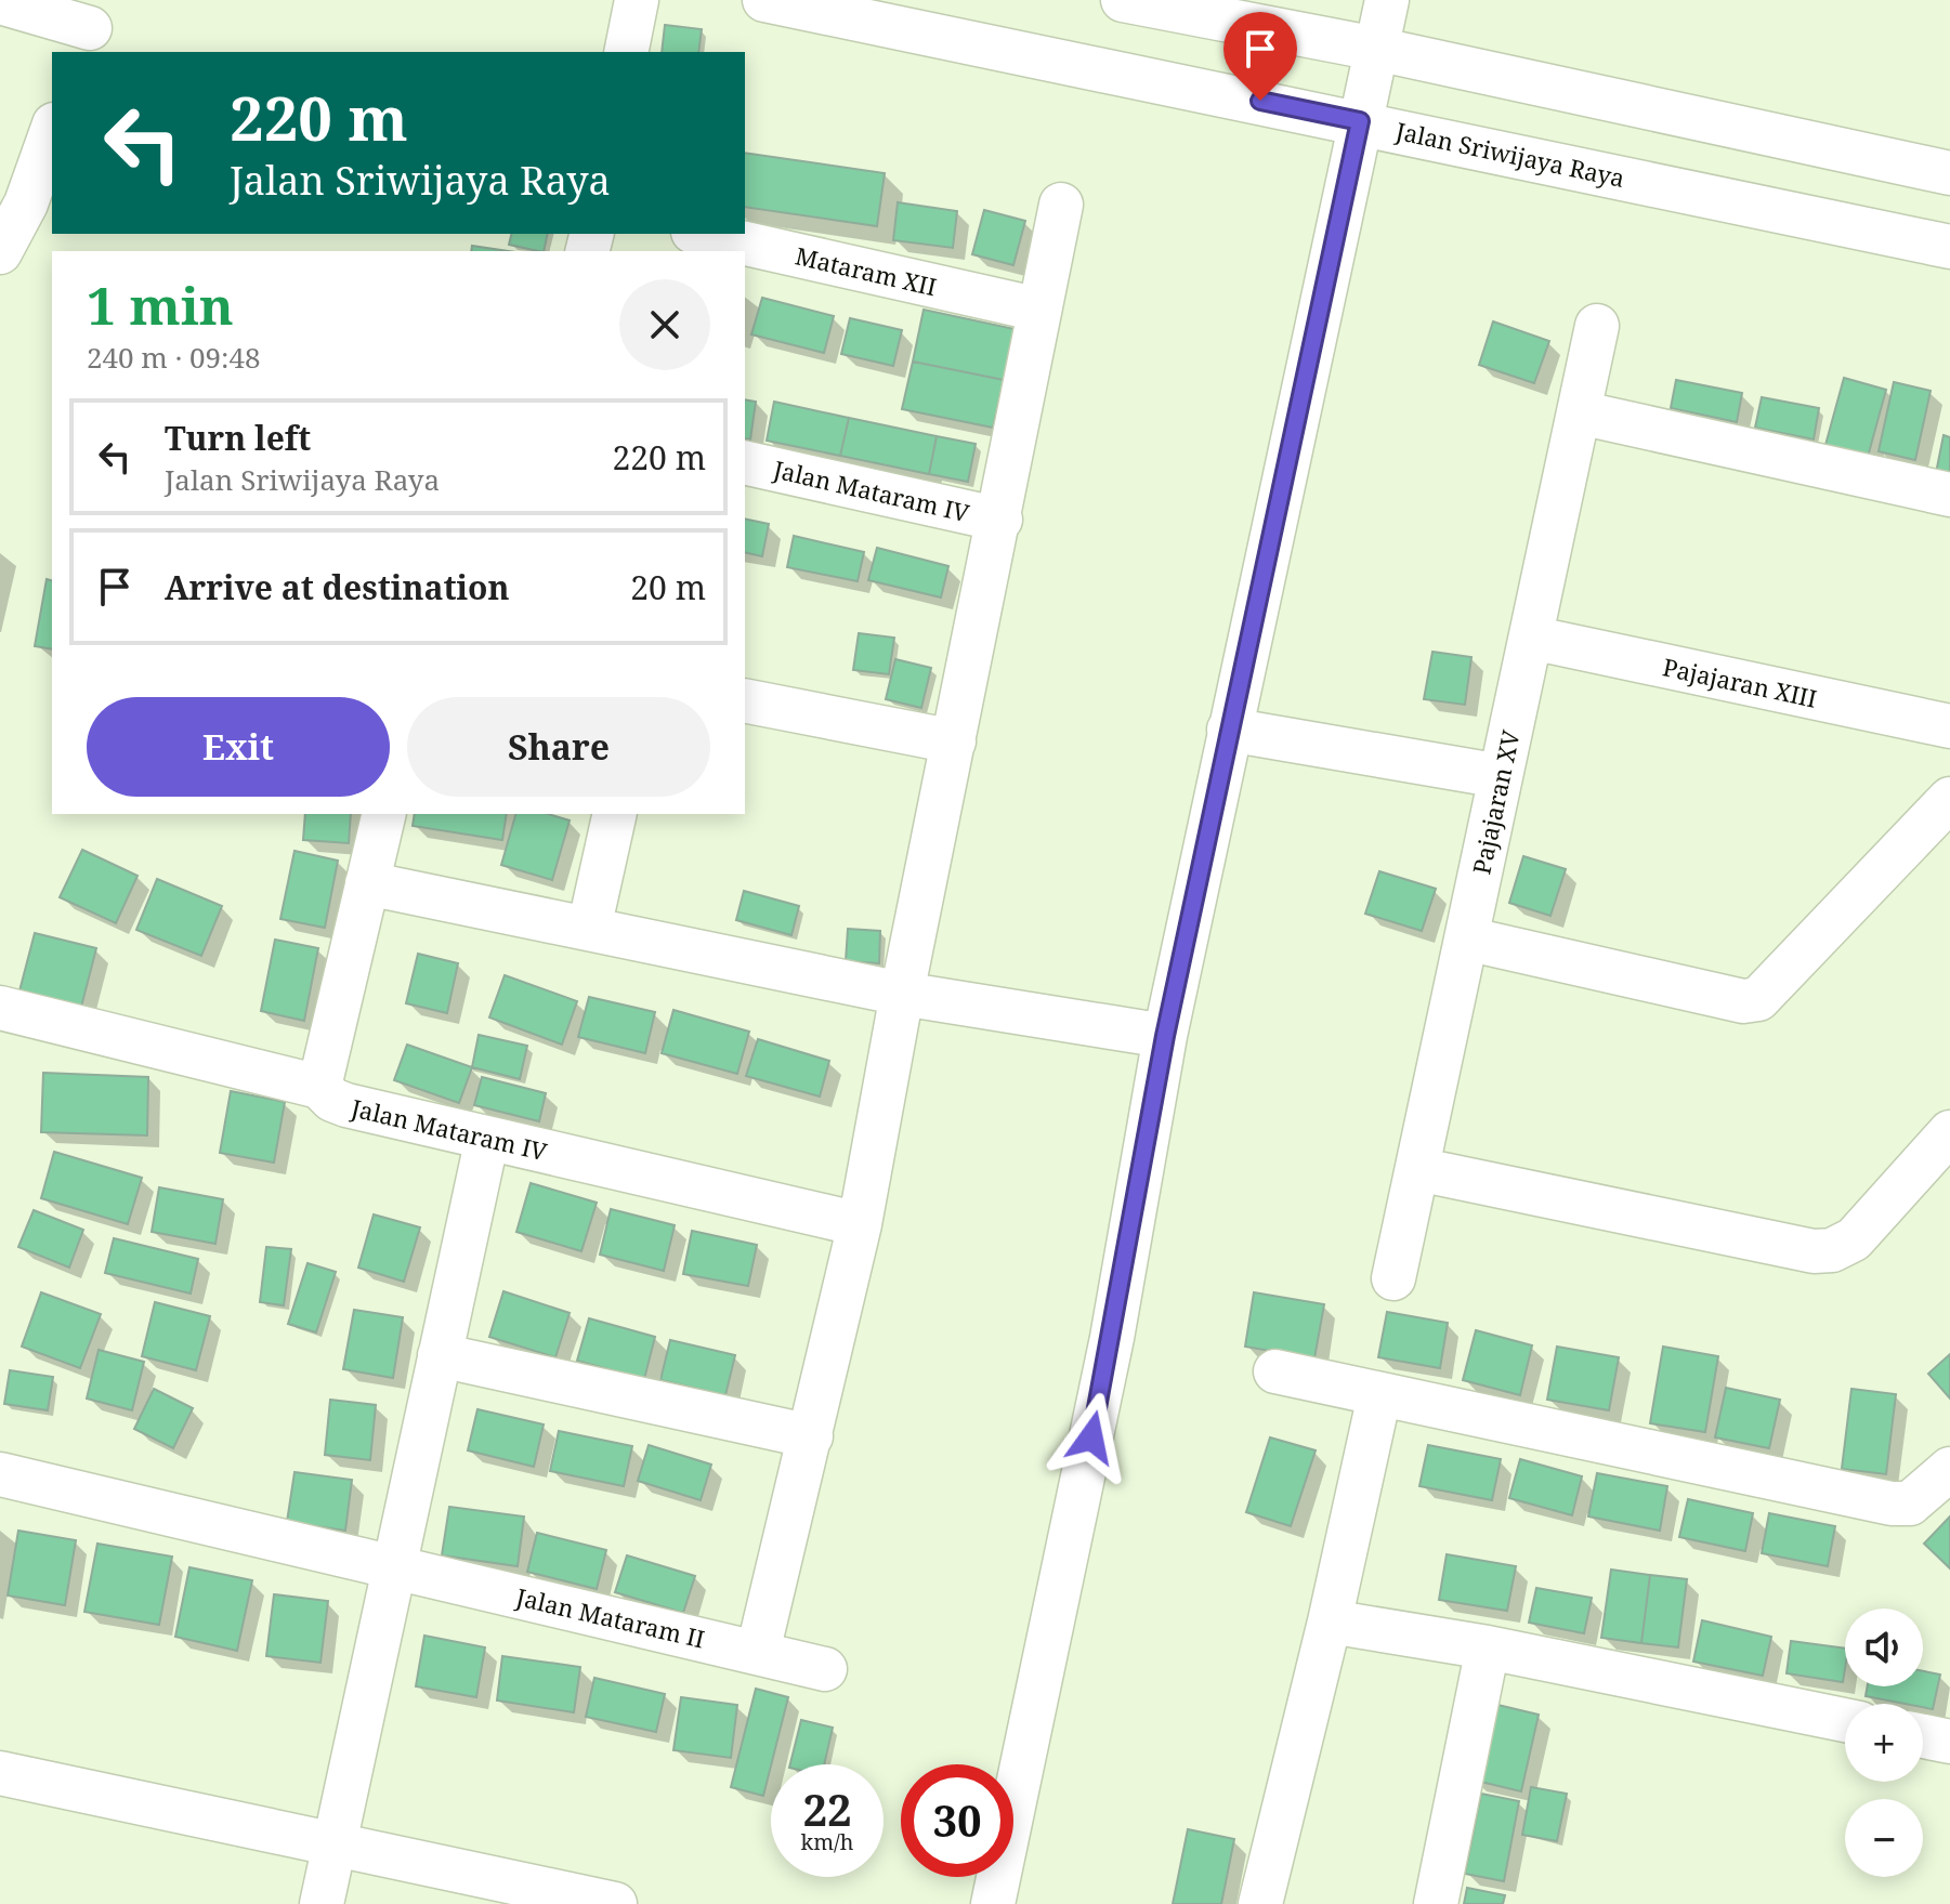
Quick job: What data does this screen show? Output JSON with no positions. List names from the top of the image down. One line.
{"streets":{"street":["Jalan Sriwijaya Raya","Mataram XII","Jalan Mataram IV","Pajajaran XIII","Pajajaran XV","Jalan Mataram II"]},"crossings":[["Pajajaran XIII","Pajajaran XV"]],"page":{"turn":["220 m","Jalan Sriwijaya Raya"],"heading":["1 min","240 m · 09:48"],"list":[{"name":"Turn left","note":"Jalan Sriwijaya Raya","value":"220 m"},{"name":"Arrive at destination","value":"20 m"}],"buttons":["Exit","Share"],"map_buttons":["+","−"],"speed":"22 km/h","limit":"30"}}
